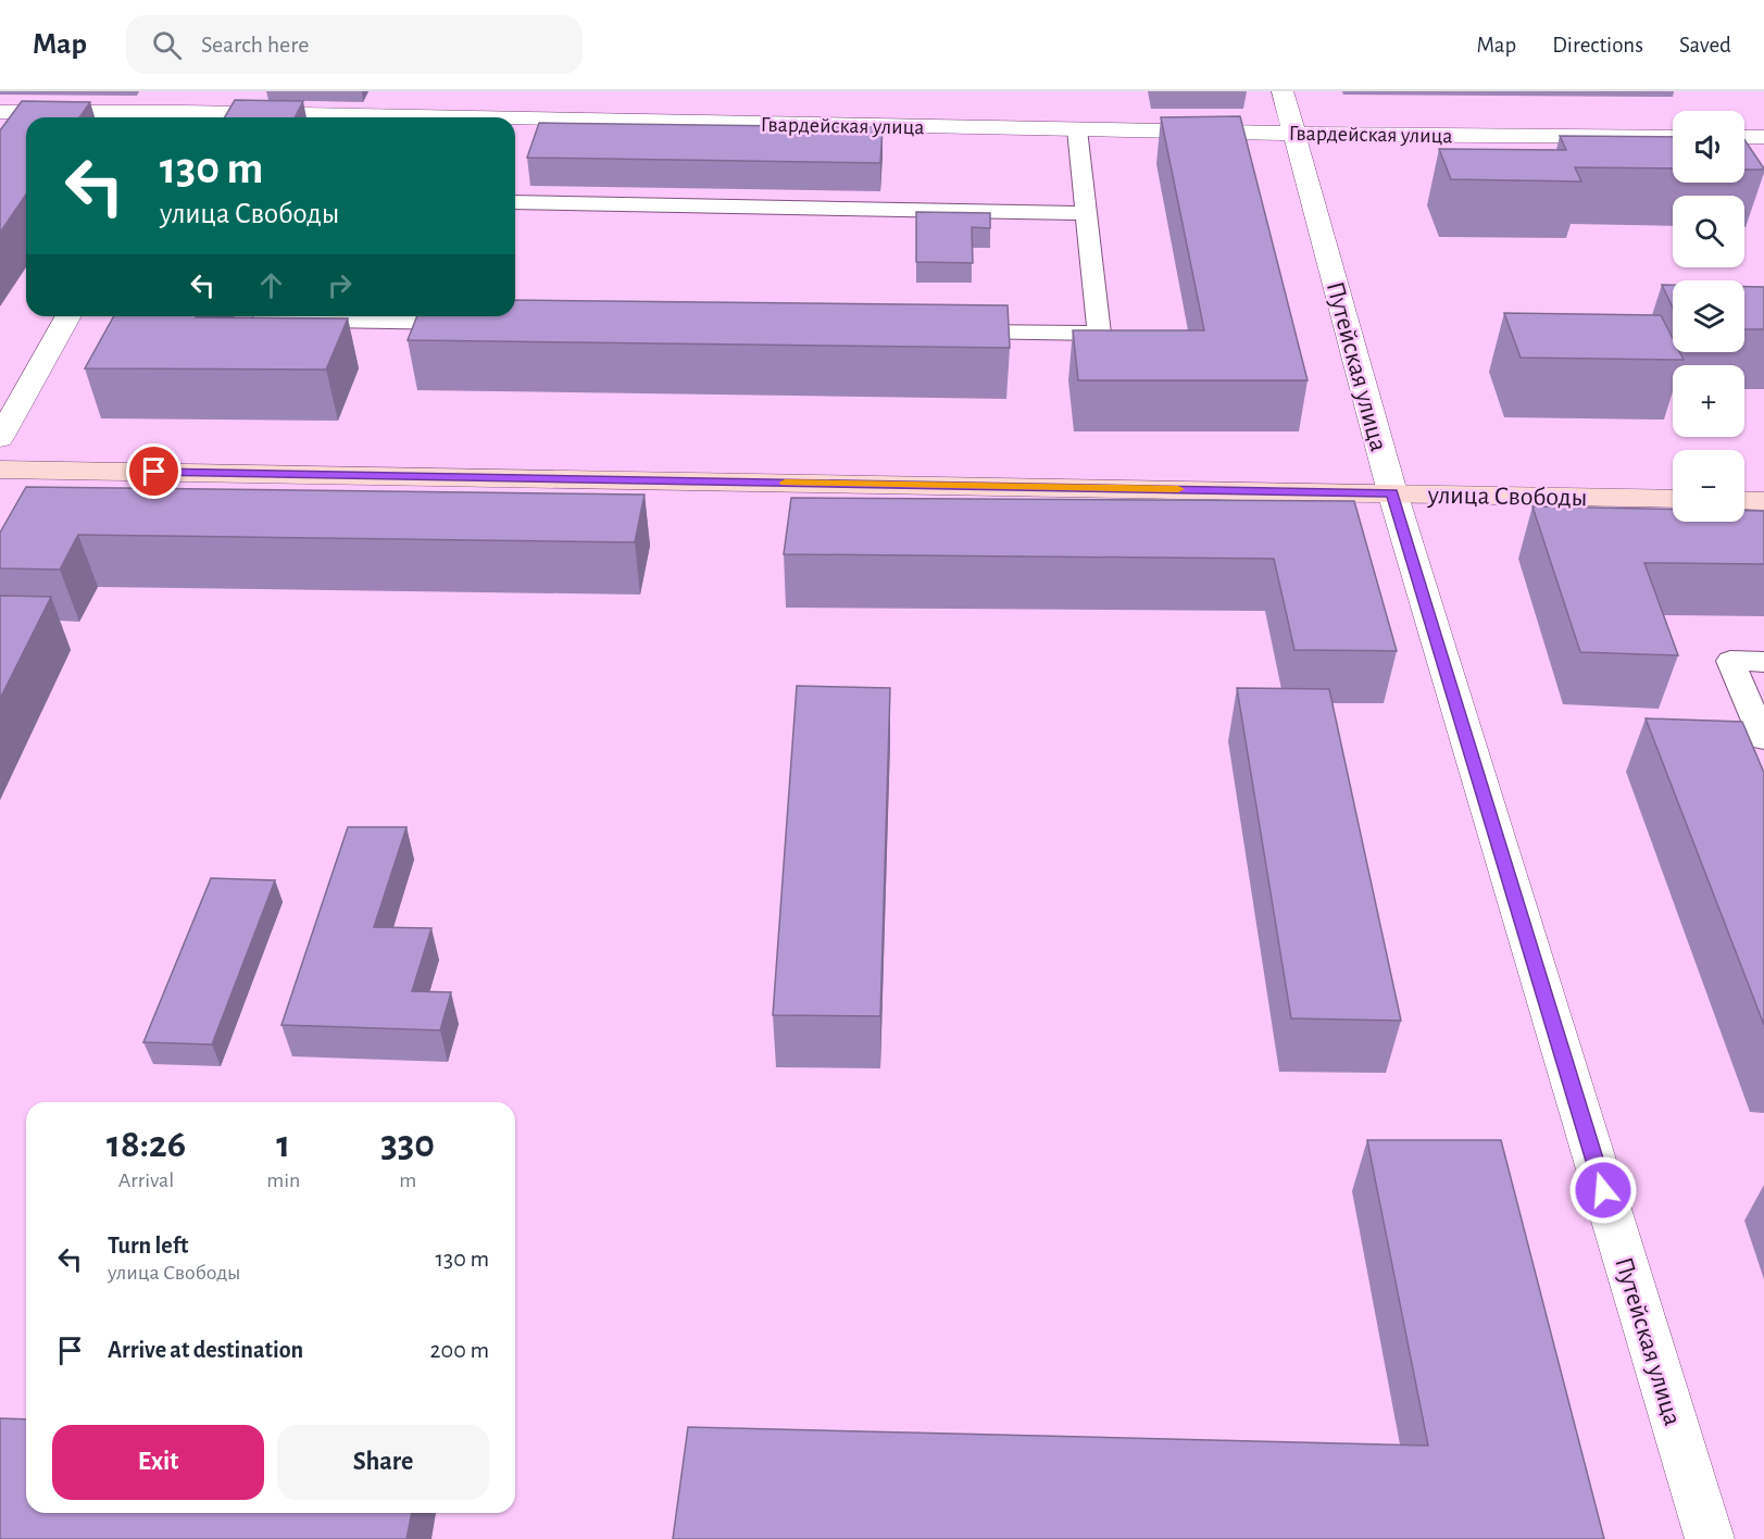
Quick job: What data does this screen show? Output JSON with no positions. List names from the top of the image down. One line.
{"streets":{"street":["Гвардейская улица","Путейская улица","улица Свободы"]},"crossings":[["Гвардейская улица","Путейская улица"],["Путейская улица","улица Свободы"]],"page":{"header":"Map","search":"Search here","nav":["Map","Directions","Saved"],"map_buttons":["+","−"],"turn":["130 m","улица Свободы"],"eta":["18:26","Arrival","1","min","330","m"],"list":[{"name":"Turn left","note":"улица Свободы","value":"130 m"},{"name":"Arrive at destination","value":"200 m"}],"buttons":["Exit","Share"]}}
